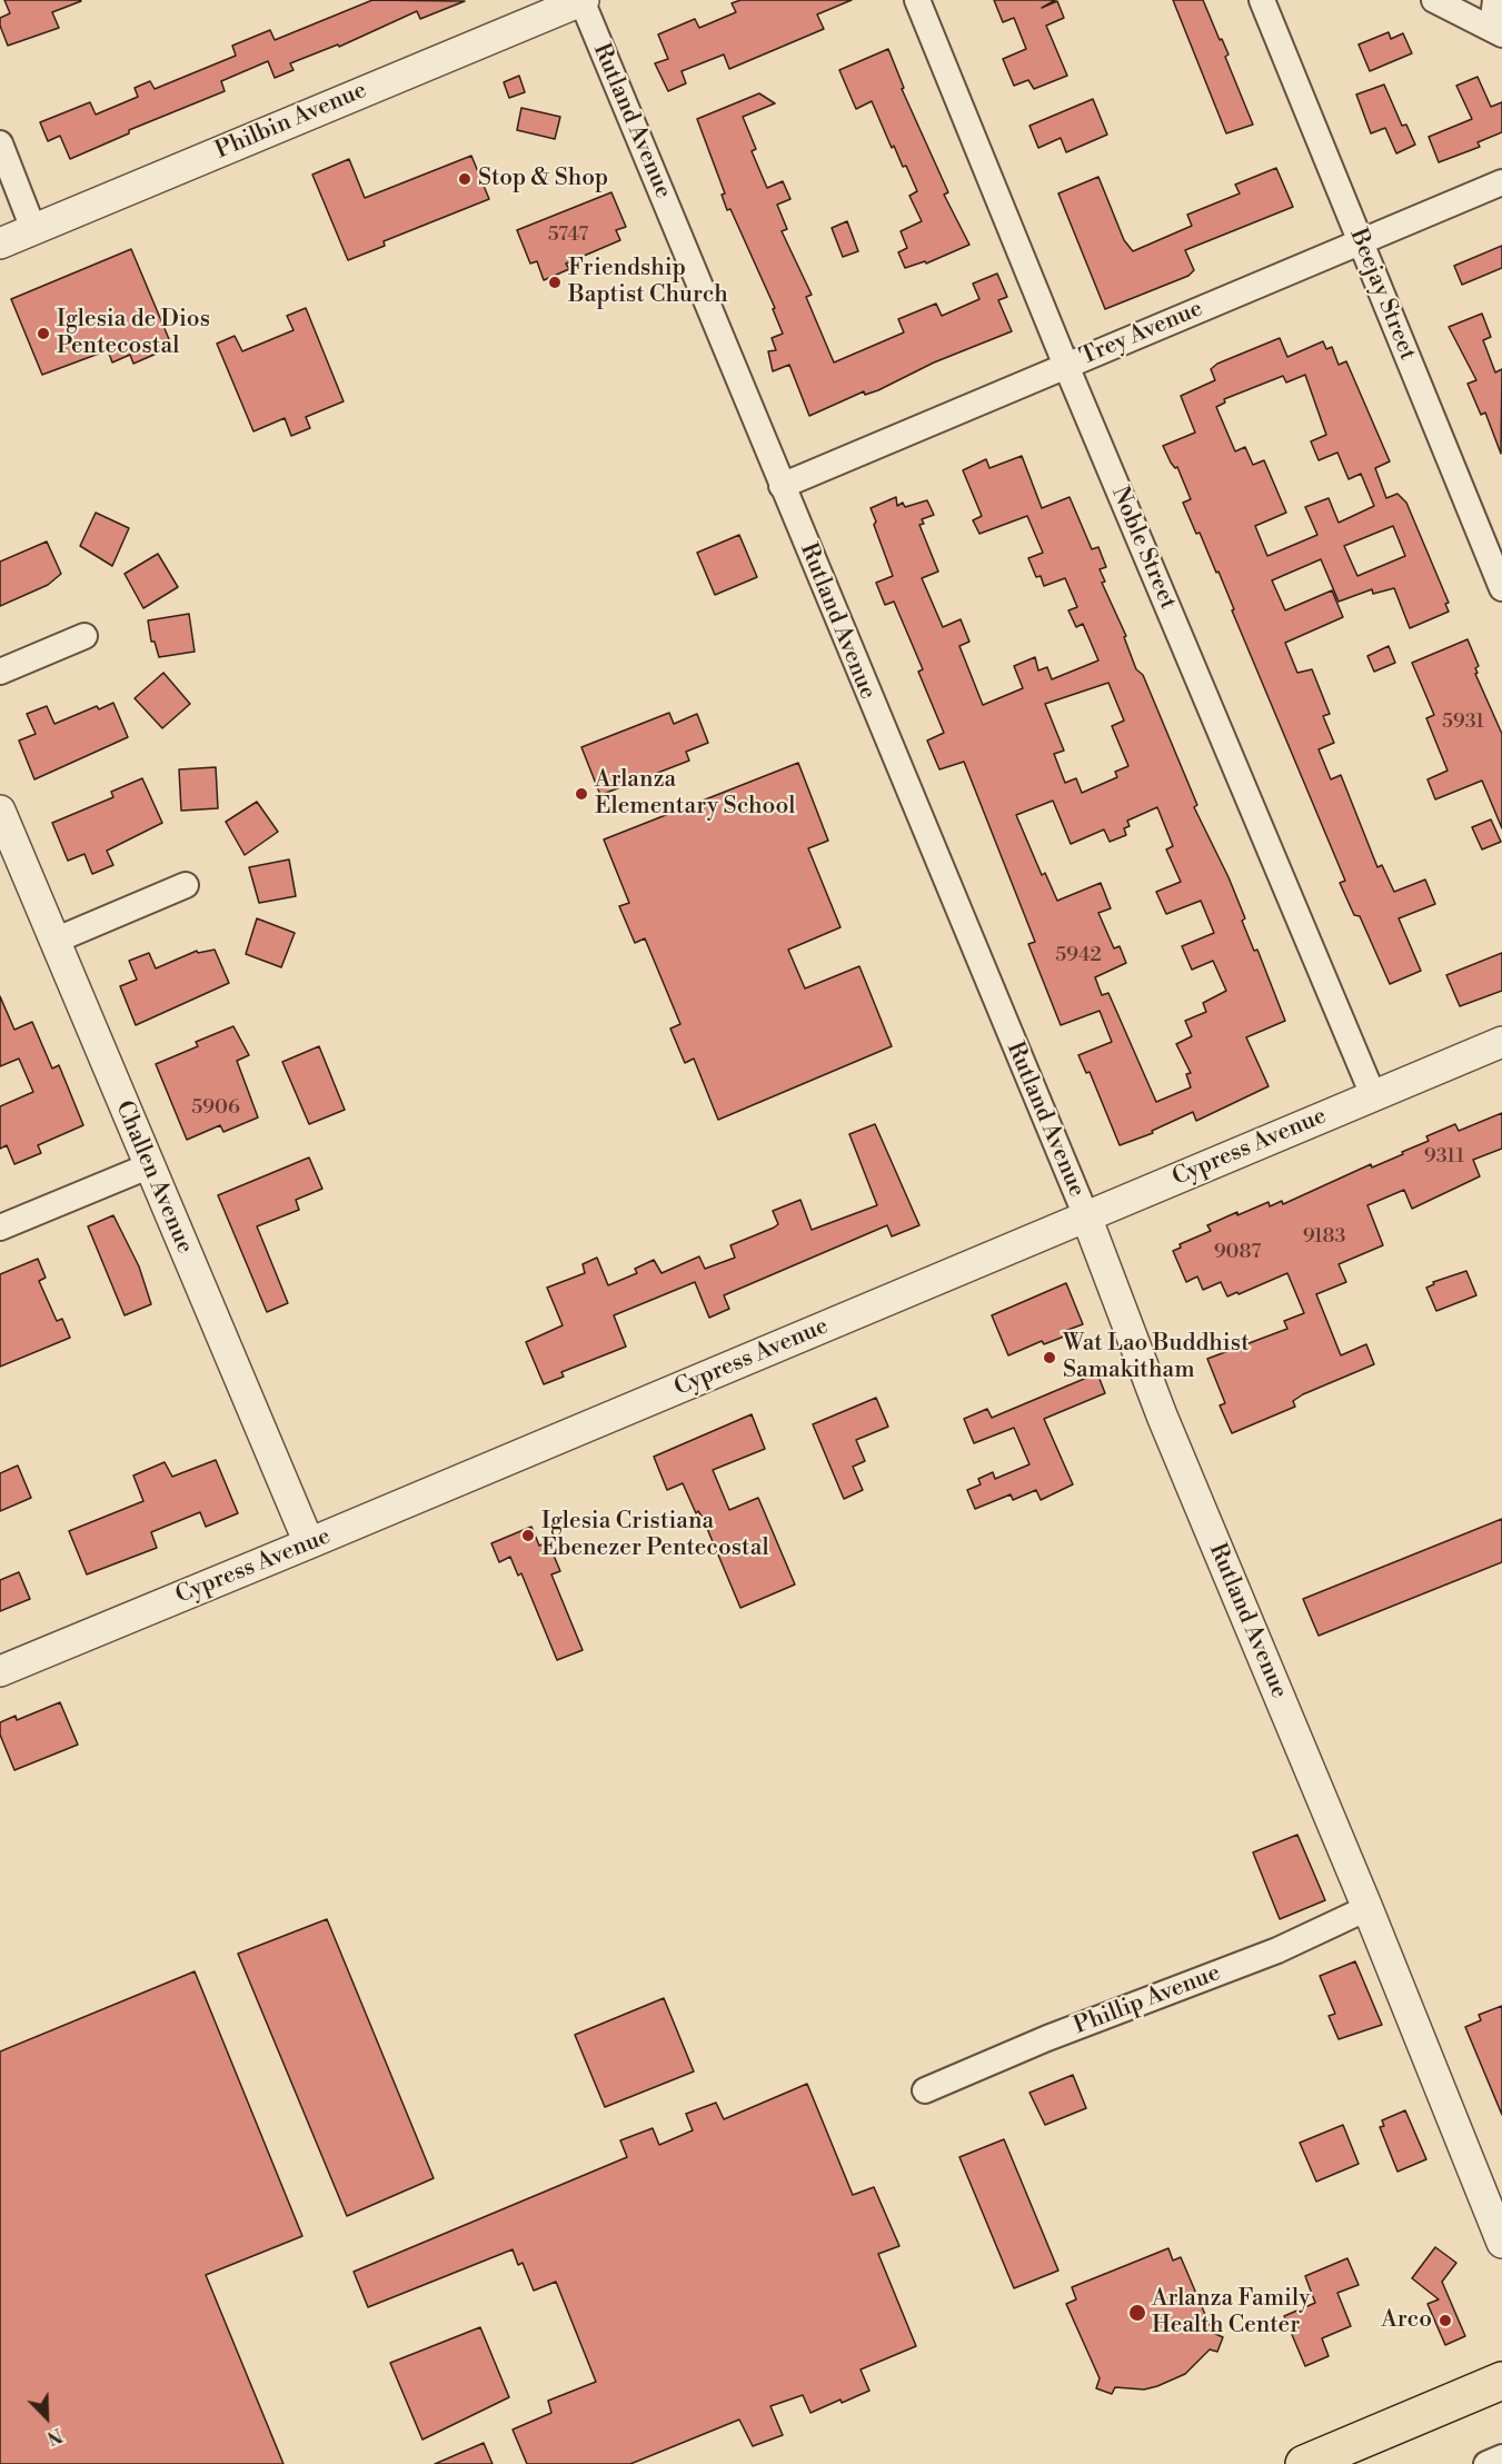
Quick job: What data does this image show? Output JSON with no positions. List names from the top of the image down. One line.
{"streets":{"street":["Philbin Avenue","Rutland Avenue","Beejay Street","Trey Avenue","Noble Street","Cypress Avenue","Challen Avenue","Phillip Avenue"]},"crossings":[["Philbin Avenue","Rutland Avenue"],["Rutland Avenue","Trey Avenue"],["Rutland Avenue","Cypress Avenue"],["Rutland Avenue","Phillip Avenue"],["Beejay Street","Trey Avenue"],["Trey Avenue","Noble Street"],["Noble Street","Cypress Avenue"],["Cypress Avenue","Challen Avenue"]],"places":["Stop & Shop","Friendship Baptist Church","Iglesia de Dios Pentecostal","Arlanza Elementary School","Wat Lao Buddhist Samakitham","Iglesia Cristiana Ebenezer Pentecostal","Arlanza Family Health Center","Arco"],"house_numbers":["5747","5931","5942","5906","9311","9183","9087"],"north":"bottom right"}
